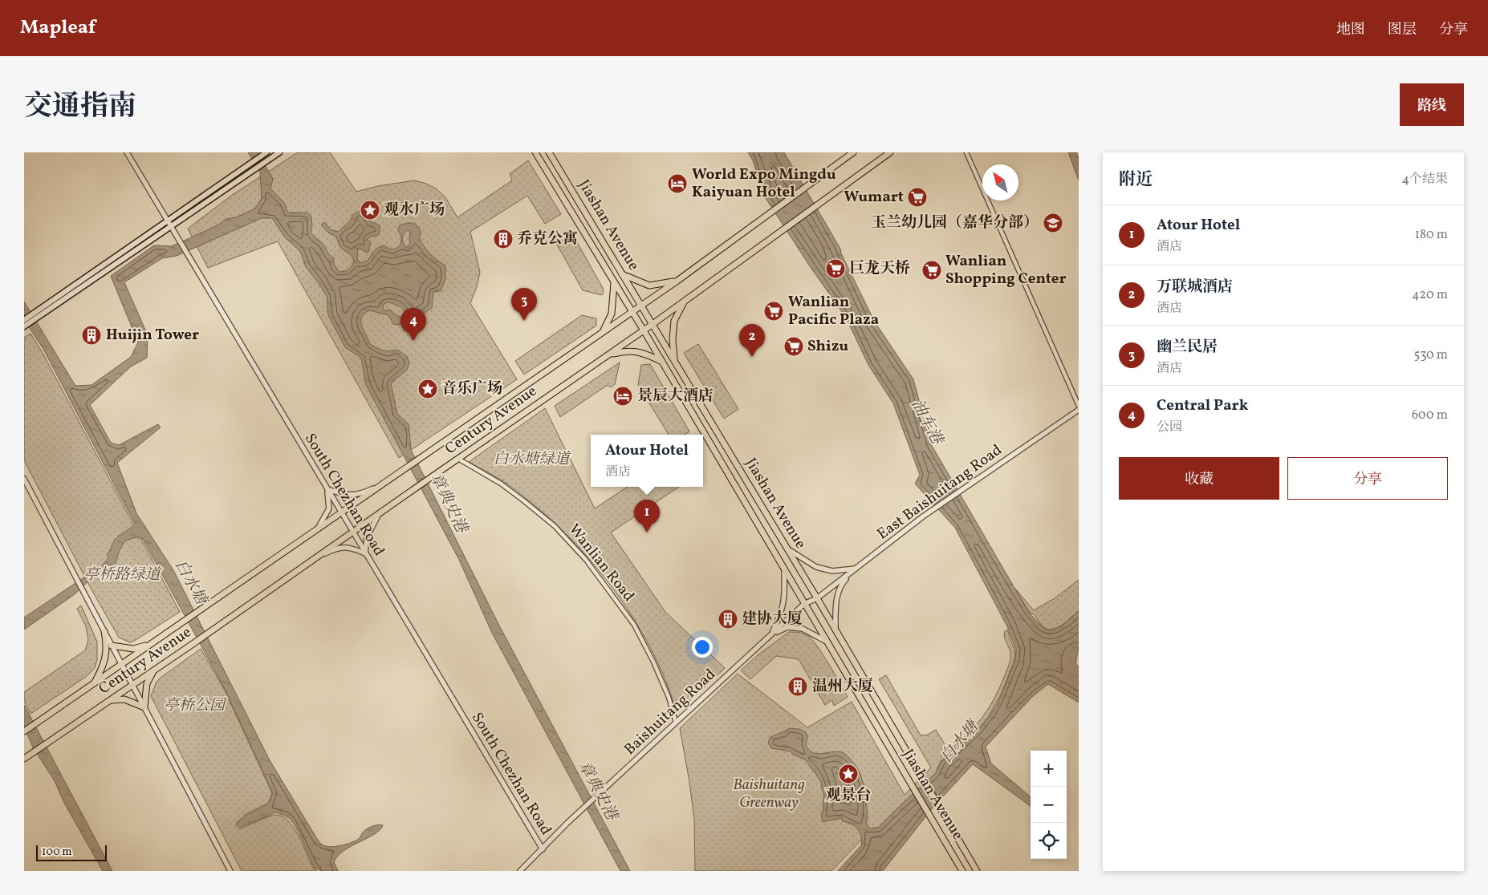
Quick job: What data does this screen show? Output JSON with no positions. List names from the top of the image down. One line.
{"streets":{"main road":["Jiashan Avenue","Century Avenue"],"street":["East Baishuitang Road","South Chezhan Road","Wanlian Road","Baishuitang Road"]},"crossings":[["Jiashan Avenue","Century Avenue"],["Jiashan Avenue","East Baishuitang Road"],["Jiashan Avenue","Baishuitang Road"],["Century Avenue","South Chezhan Road"],["Century Avenue","Wanlian Road"],["East Baishuitang Road","Baishuitang Road"],["South Chezhan Road","Baishuitang Road"],["Wanlian Road","Baishuitang Road"]],"water":["油车港","章典史港","白水塘"],"parks":["白水塘绿道","亭桥路绿道","亭桥公园","Baishuitang Greenway"],"places":{"hotel":["World Expo Mingdu Kaiyuan Hotel","景辰大酒店"],"supermarket":["Wumart","巨龙天桥","Wanlian Shopping Center","Wanlian Pacific Plaza","Shizu"],"place":["观水广场","音乐广场","观景台"],"school or university":["玉兰幼儿园（嘉华分部）"],"building":["乔克公寓","Huijin Tower","建协大厦","温州大厦"]},"scale_bar":"100 m","north":"top left","page":{"header":"Mapleaf","nav":["地图","图层","分享"],"title":"交通指南","buttons":["路线",["收藏","分享"]],"heading":["附近","4个结果"],"list":[{"mark":"1","name":"Atour Hotel","note":"酒店","value":"180 m"},{"mark":"2","name":"万联城酒店","note":"酒店","value":"420 m"},{"mark":"3","name":"幽兰民居","note":"酒店","value":"530 m"},{"mark":"4","name":"Central Park","note":"公园","value":"600 m"}],"pins":["3","4","2","1"],"popup":["Atour Hotel","酒店"],"map_buttons":["+","−"],"scale":"100 m"}}
